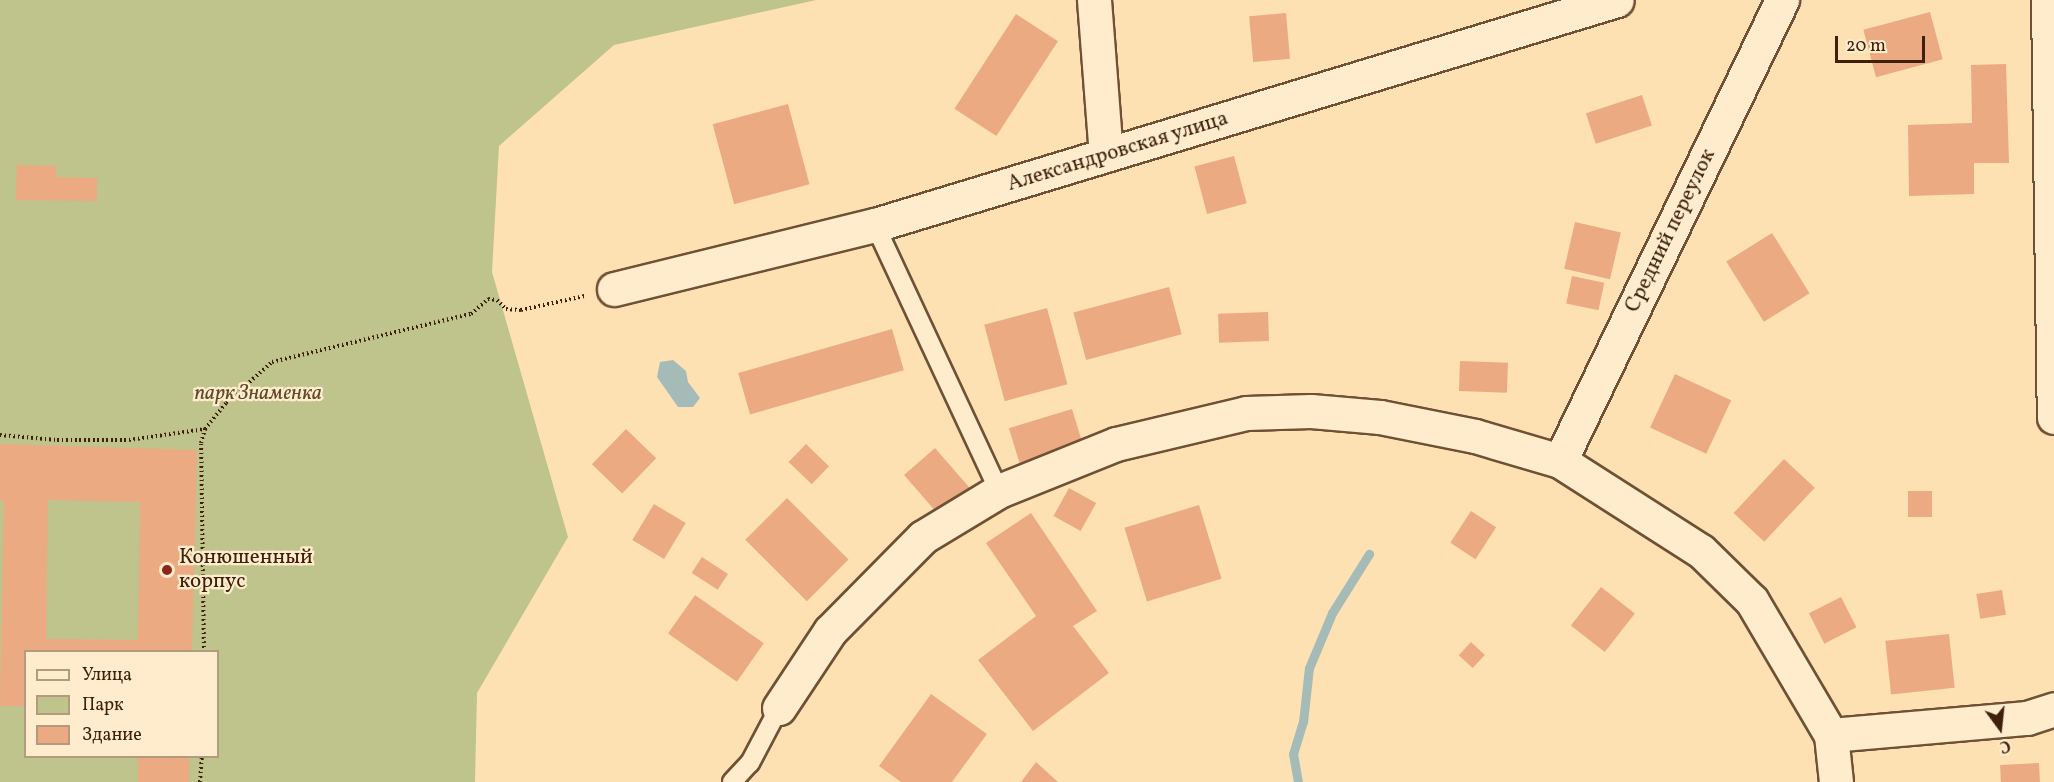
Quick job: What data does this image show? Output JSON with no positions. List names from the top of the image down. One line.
{"streets":{"street":["Александровская улица","Средний переулок"]},"parks":["парк Знаменка"],"places":["Конюшенный корпус"],"legend":["Улица","Парк","Здание"],"scale_bar":"20 m","north":"bottom"}
